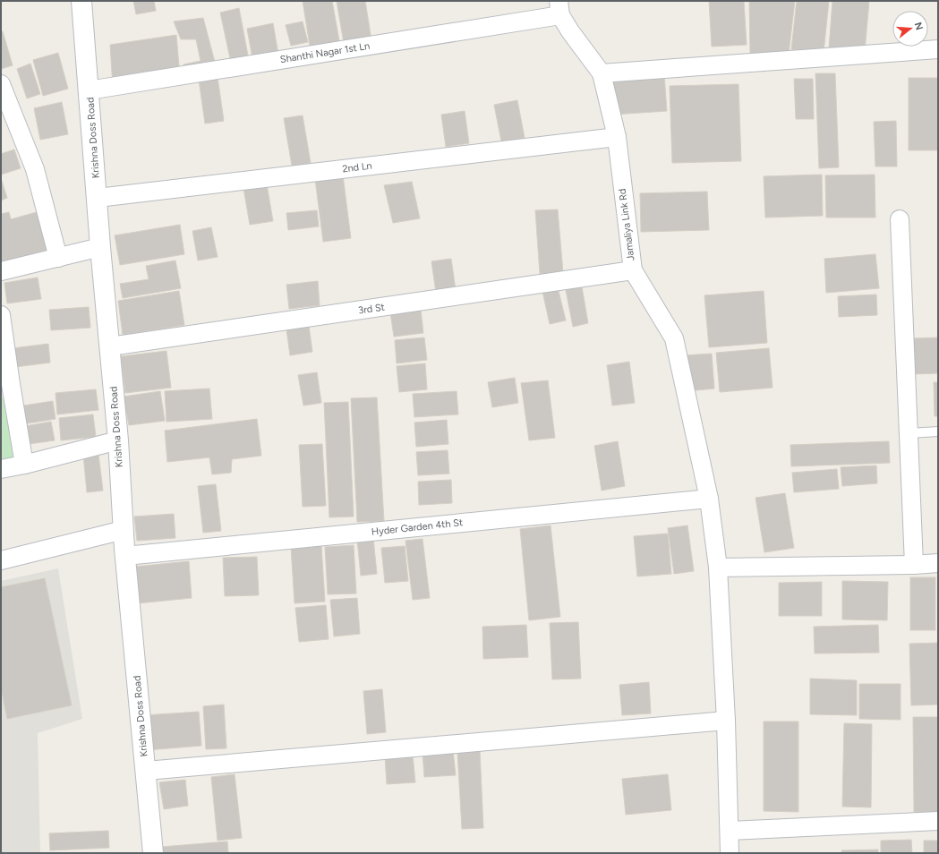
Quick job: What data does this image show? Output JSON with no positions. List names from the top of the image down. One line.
{"streets":{"street":["Shanthi Nagar 1st Ln","Krishna Doss Road","2nd Ln","Jamaliya Link Rd","3rd St","Hyder Garden 4th St"]},"crossings":[["Shanthi Nagar 1st Ln","Krishna Doss Road"],["Shanthi Nagar 1st Ln","Jamaliya Link Rd"],["Krishna Doss Road","2nd Ln"],["Krishna Doss Road","3rd St"],["Krishna Doss Road","Hyder Garden 4th St"],["2nd Ln","Jamaliya Link Rd"],["Jamaliya Link Rd","3rd St"],["Jamaliya Link Rd","Hyder Garden 4th St"]],"north":"right"}
